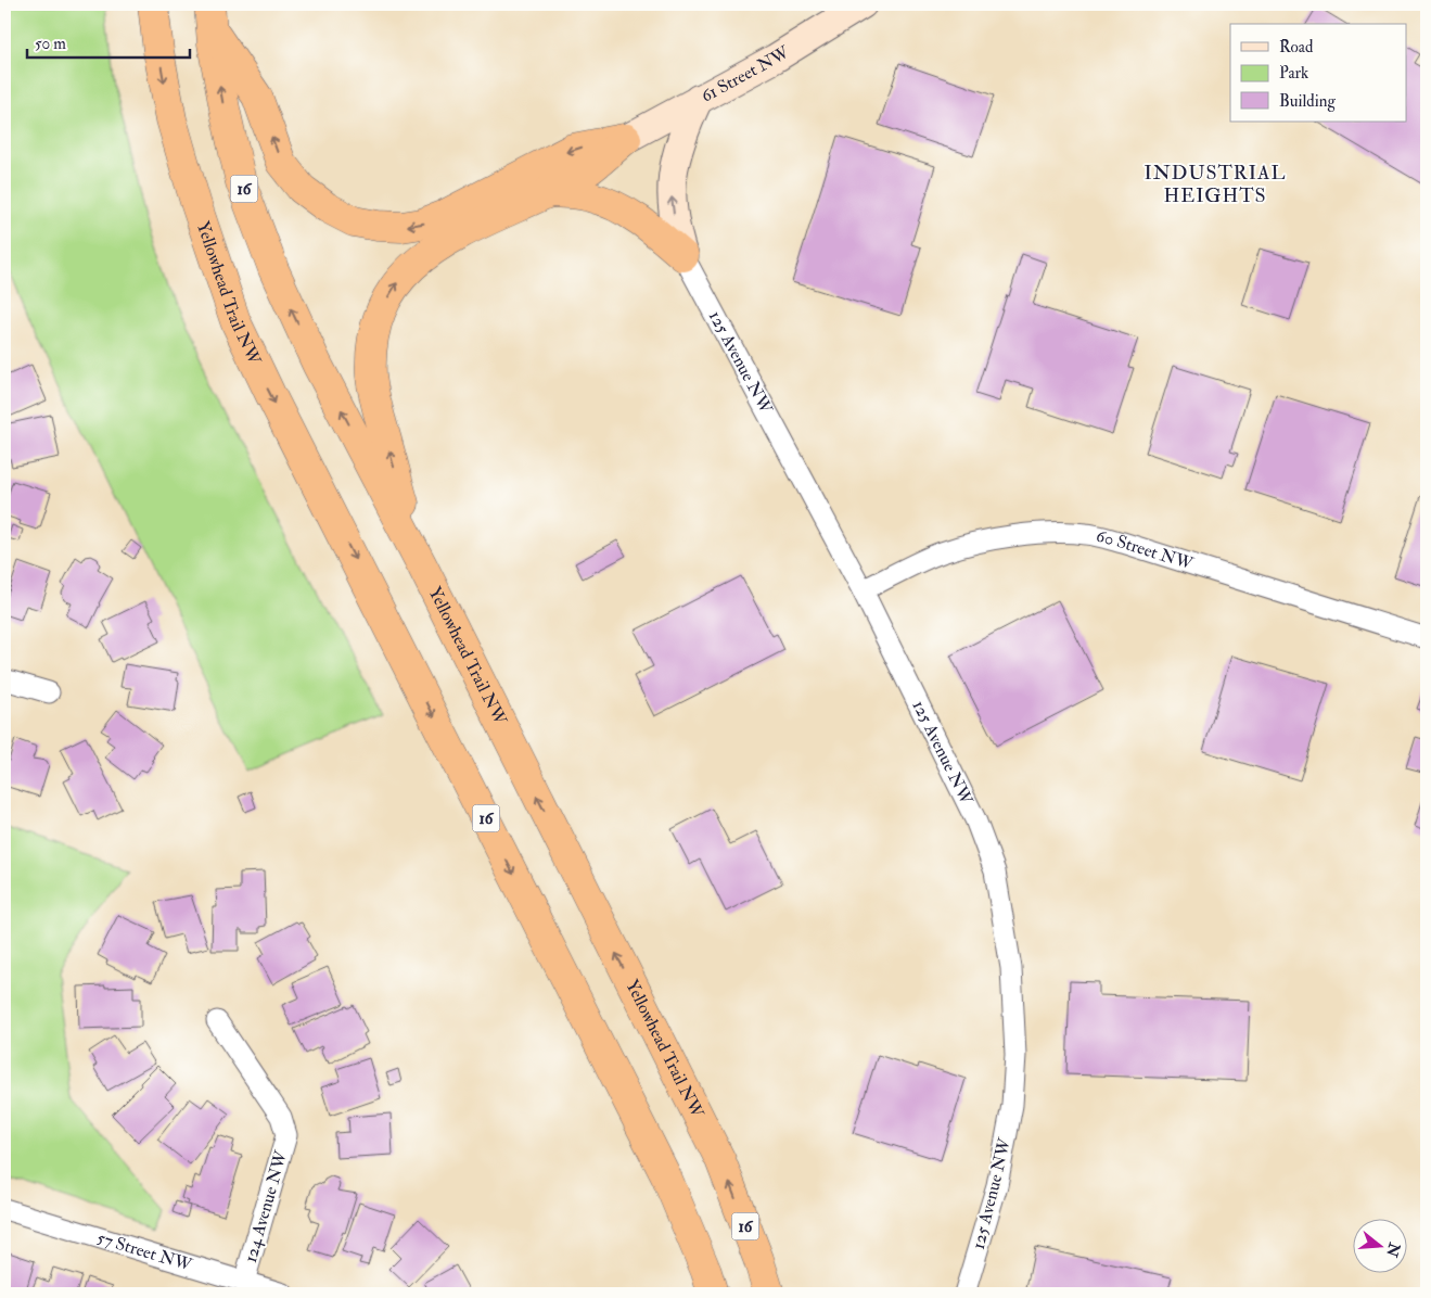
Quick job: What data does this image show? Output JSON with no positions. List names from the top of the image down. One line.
{"streets":{"highway":["16","Yellowhead Trail NW"],"street":["61 Street NW","125 Avenue NW","60 Street NW","124 Avenue NW","57 Street NW"]},"crossings":[["125 Avenue NW","60 Street NW"],["124 Avenue NW","57 Street NW"]],"districts":["INDUSTRIAL HEIGHTS"],"legend":["Road","Park","Building"],"scale_bar":"50 m","north":"right"}
